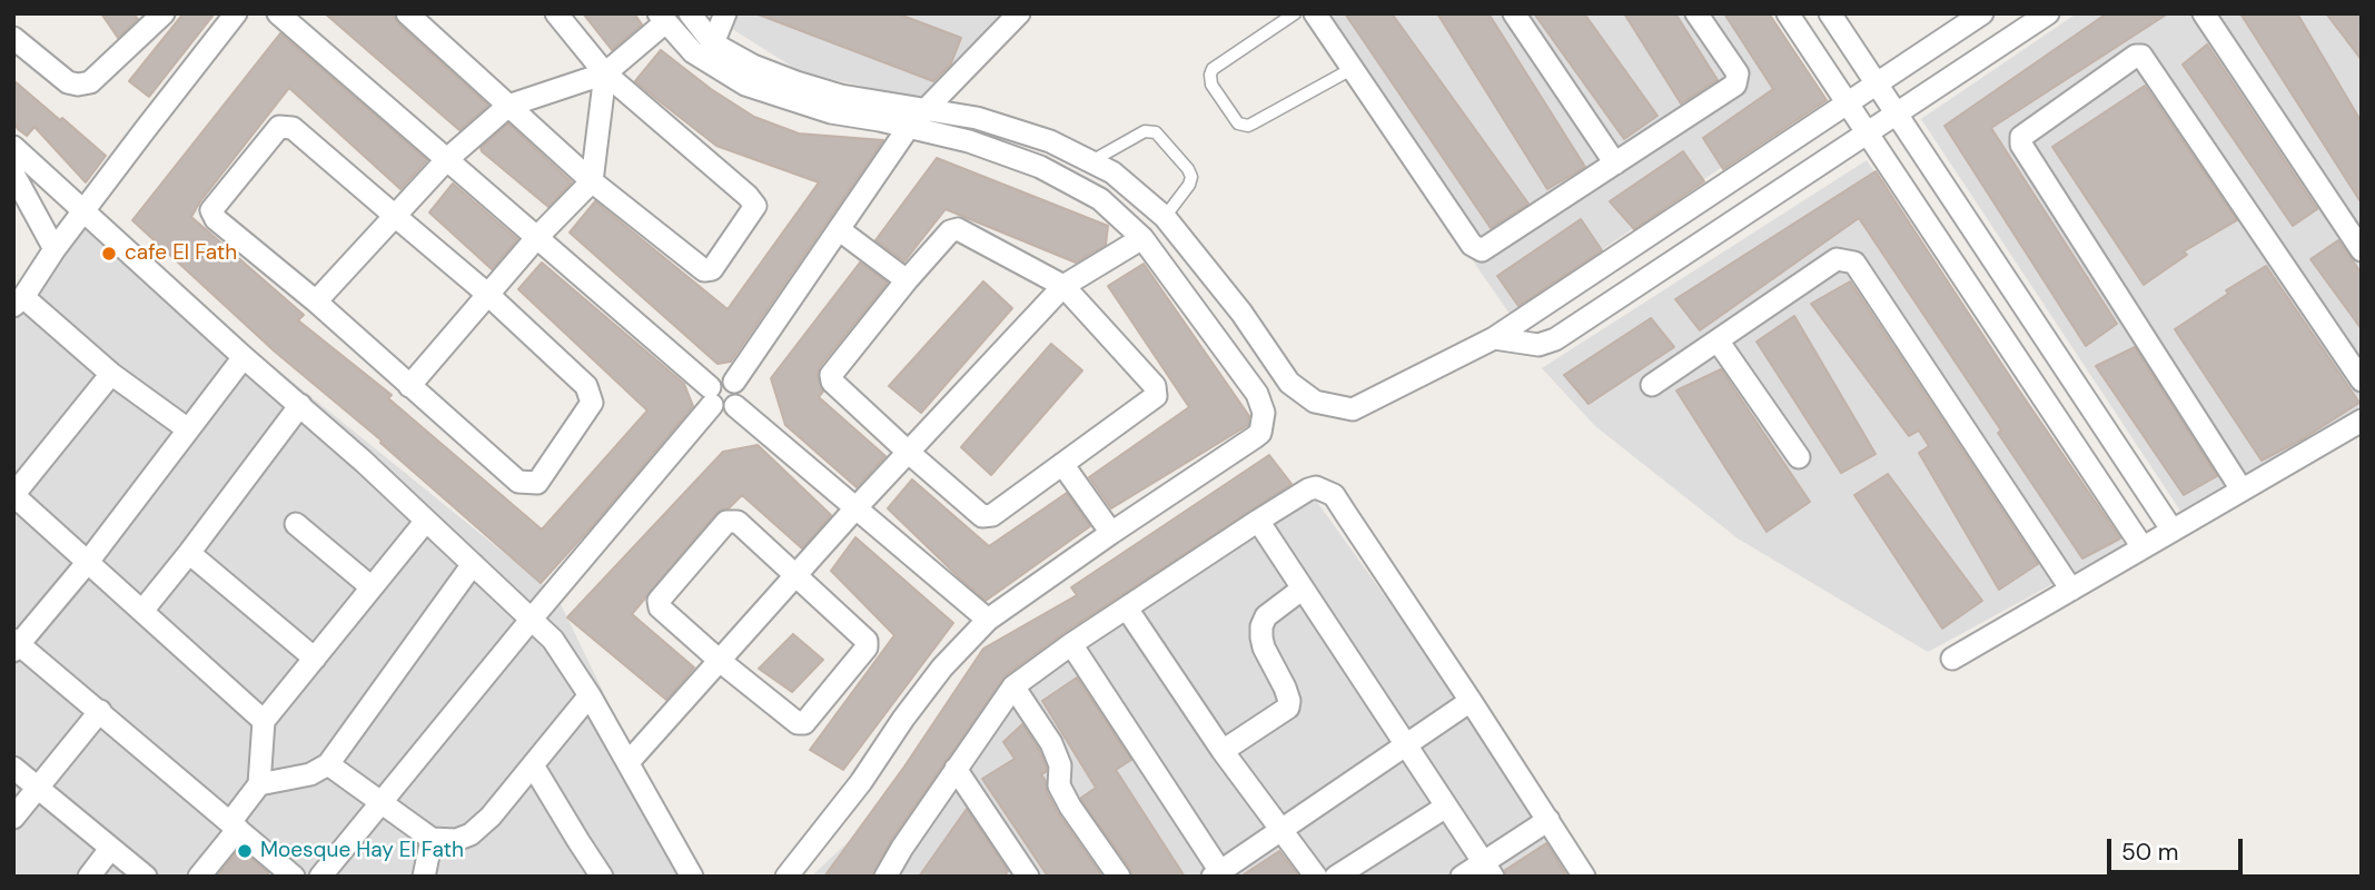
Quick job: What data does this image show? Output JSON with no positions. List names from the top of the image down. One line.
{"places":["cafe El Fath","Moesque Hay El Fath"],"scale_bar":"50 m"}
